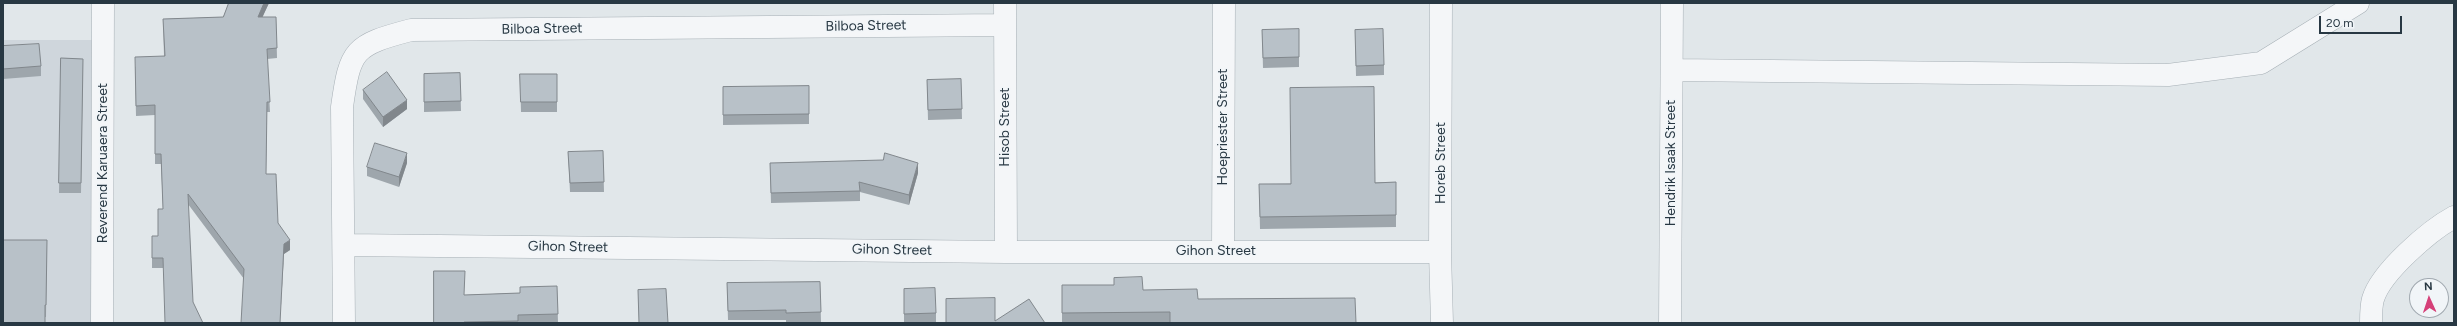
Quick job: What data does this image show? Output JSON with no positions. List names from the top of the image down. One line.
{"streets":{"street":["Bilboa Street","Hisob Street","Hoepriester Street","Reverend Karuaera Street","Horeb Street","Hendrik Isaak Street","Gihon Street"]},"crossings":[["Bilboa Street","Hisob Street"],["Bilboa Street","Gihon Street"],["Hisob Street","Gihon Street"],["Hoepriester Street","Gihon Street"],["Horeb Street","Gihon Street"]],"scale_bar":"20 m","north":"top"}
